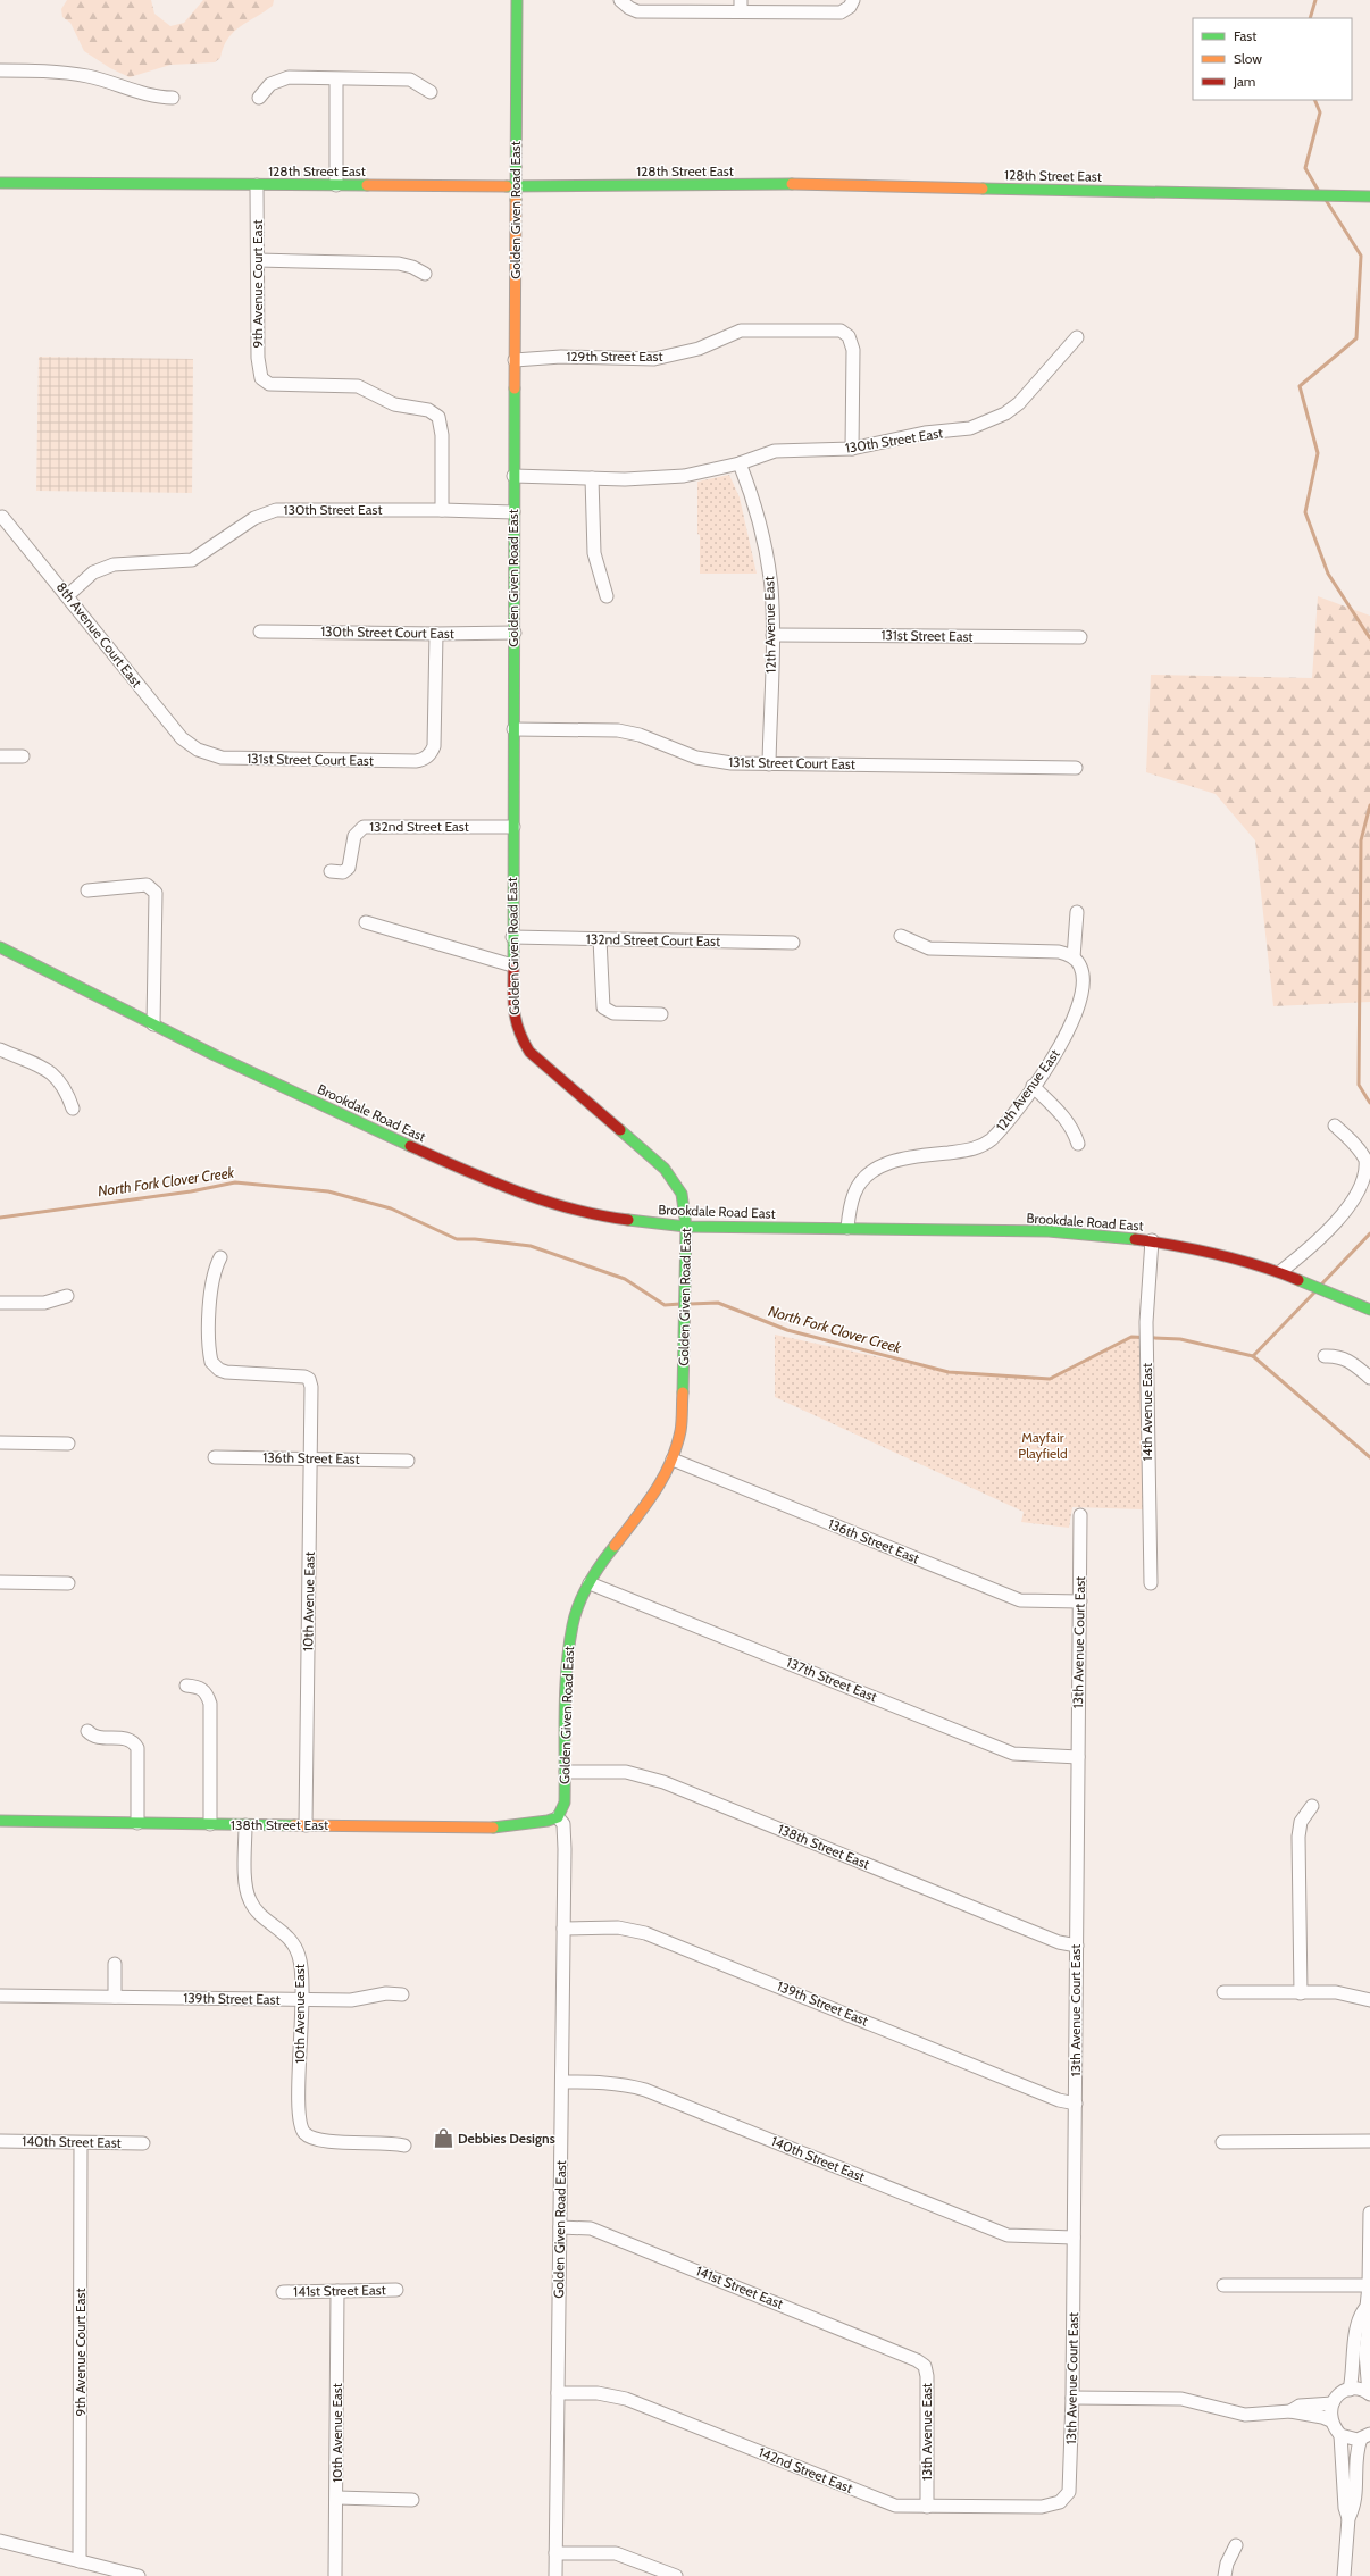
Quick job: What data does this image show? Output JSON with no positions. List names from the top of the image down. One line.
{"streets":{"street":["128th Street East","Golden Given Road East","9th Avenue Court East","129th Street East","130th Street East","12th Avenue East","130th Street Court East","8th Avenue Court East","131st Street East","131st Street Court East","132nd Street East","132nd Street Court East","Brookdale Road East","14th Avenue East","136th Street East","10th Avenue East","13th Avenue Court East","137th Street East","138th Street East","139th Street East","140th Street East","141st Street East","13th Avenue East","142nd Street East"]},"crossings":[["128th Street East","Golden Given Road East"],["128th Street East","9th Avenue Court East"],["Golden Given Road East","129th Street East"],["Golden Given Road East","130th Street East"],["Golden Given Road East","130th Street Court East"],["Golden Given Road East","131st Street Court East"],["Golden Given Road East","132nd Street East"],["Golden Given Road East","132nd Street Court East"],["Golden Given Road East","Brookdale Road East"],["Golden Given Road East","136th Street East"],["Golden Given Road East","137th Street East"],["Golden Given Road East","138th Street East"],["Golden Given Road East","139th Street East"],["Golden Given Road East","140th Street East"],["Golden Given Road East","141st Street East"],["Golden Given Road East","142nd Street East"],["9th Avenue Court East","130th Street East"],["9th Avenue Court East","140th Street East"],["129th Street East","130th Street East"],["130th Street East","12th Avenue East"],["130th Street East","8th Avenue Court East"],["12th Avenue East","131st Street East"],["12th Avenue East","131st Street Court East"],["12th Avenue East","Brookdale Road East"],["130th Street Court East","131st Street Court East"],["8th Avenue Court East","131st Street Court East"],["Brookdale Road East","14th Avenue East"],["136th Street East","10th Avenue East"],["136th Street East","13th Avenue Court East"],["10th Avenue East","138th Street East"],["10th Avenue East","139th Street East"],["10th Avenue East","141st Street East"],["13th Avenue Court East","137th Street East"],["13th Avenue Court East","138th Street East"],["13th Avenue Court East","139th Street East"],["13th Avenue Court East","140th Street East"],["13th Avenue Court East","142nd Street East"],["141st Street East","13th Avenue East"],["13th Avenue East","142nd Street East"]],"water":["North Fork Clover Creek"],"parks":["Mayfair Playfield"],"places":{"shop":["Debbies Designs"]},"legend":["Fast","Slow","Jam"]}
